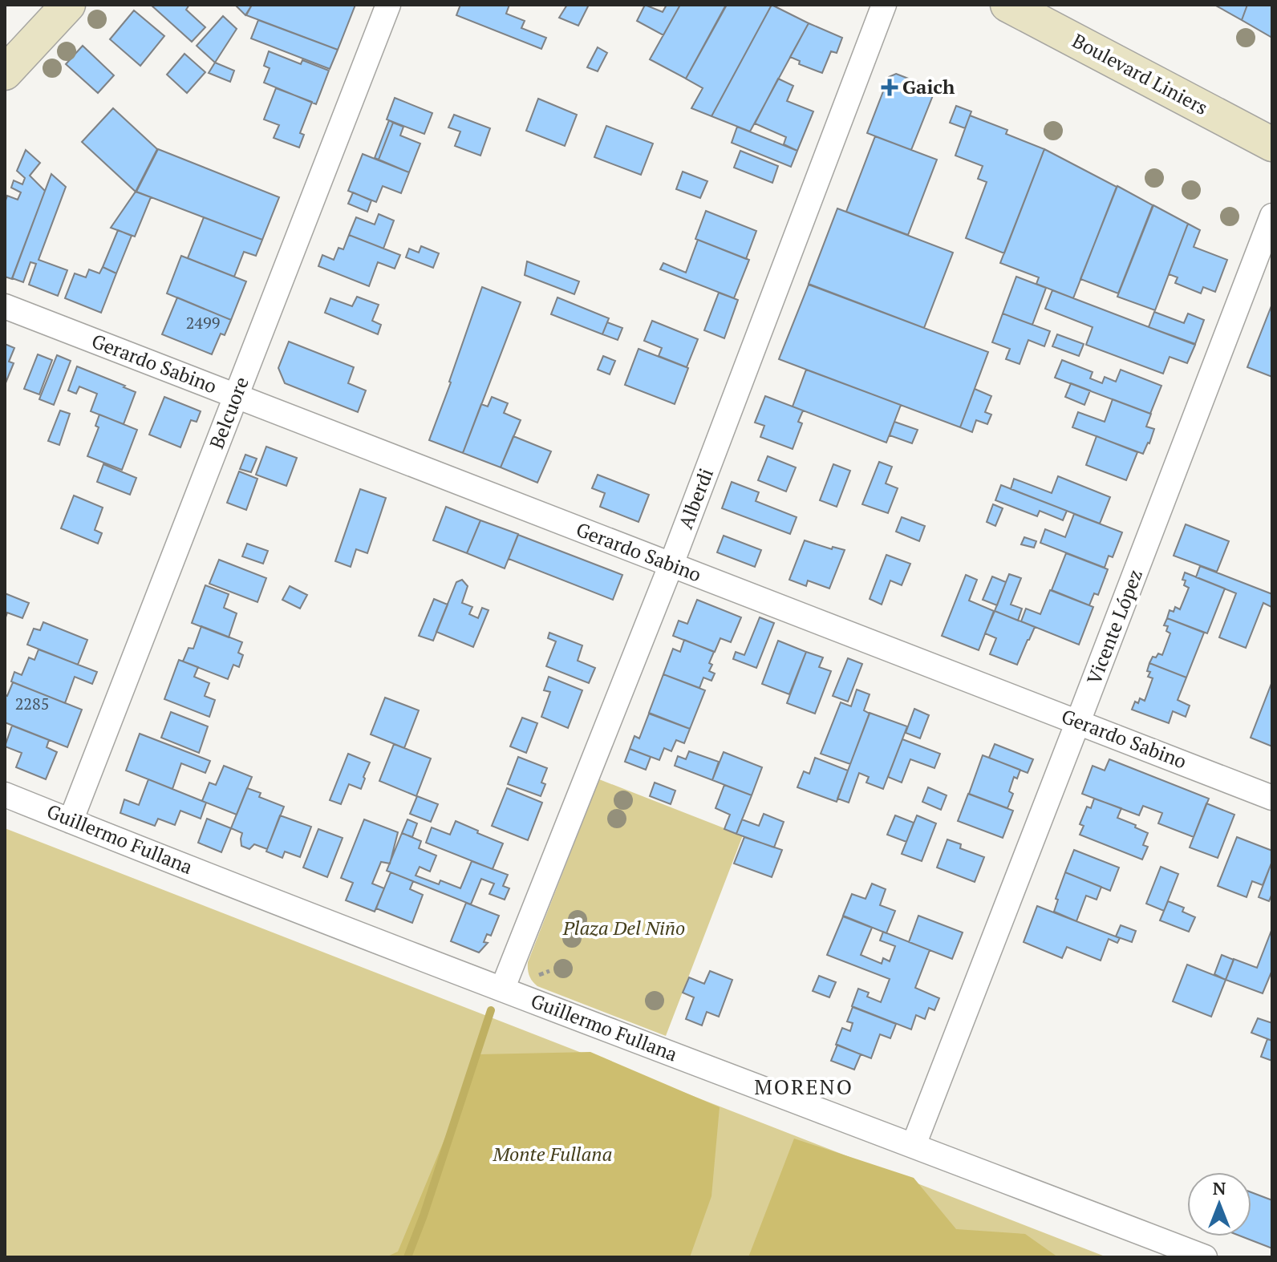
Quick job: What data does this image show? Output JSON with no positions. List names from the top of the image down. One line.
{"streets":{"main road":["Boulevard Liniers"],"street":["Gerardo Sabino","Belcuore","Alberdi","Vicente López","Guillermo Fullana"]},"crossings":[["Gerardo Sabino","Belcuore"],["Gerardo Sabino","Alberdi"],["Gerardo Sabino","Vicente López"],["Belcuore","Guillermo Fullana"],["Alberdi","Guillermo Fullana"],["Vicente López","Guillermo Fullana"]],"districts":["MORENO"],"parks":["Plaza Del Niño","Monte Fullana"],"places":{"health":["Gaich"]},"house_numbers":["2499","2285"],"north":"top"}
